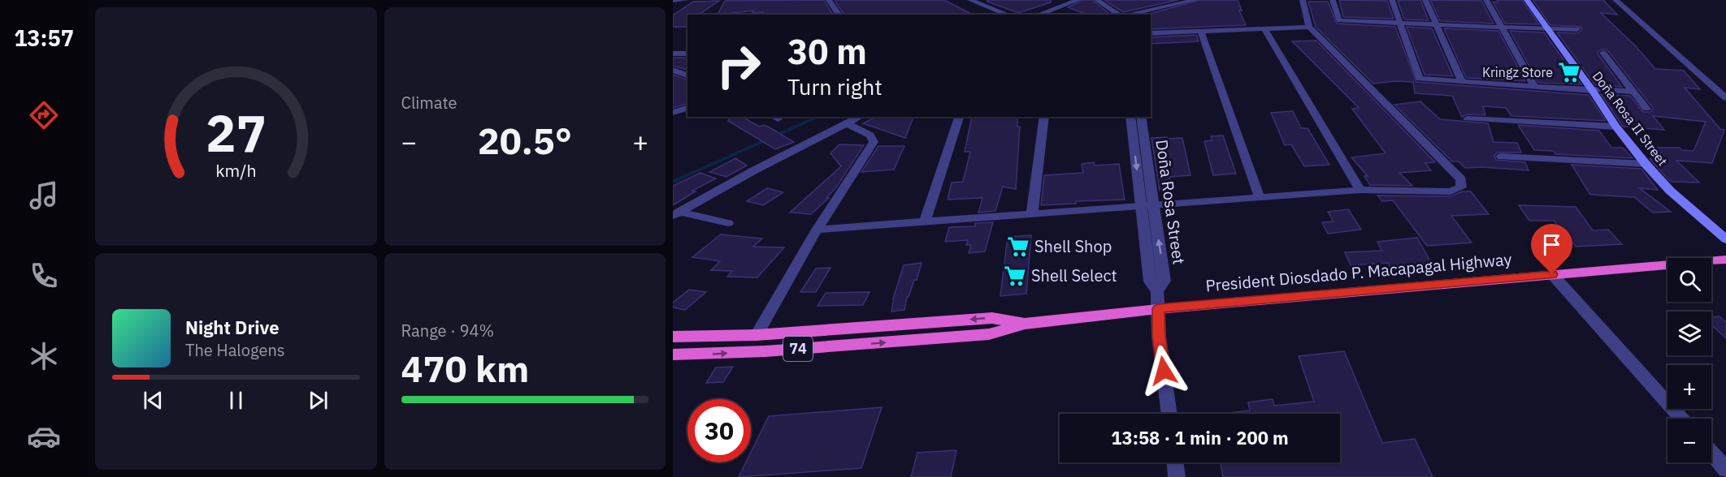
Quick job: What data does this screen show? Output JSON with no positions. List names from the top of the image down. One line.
{"streets":{"highway":["President Diosdado P. Macapagal Highway","74"],"main road":["Doña Rosa II Street"],"street":["Doña Rosa Street"]},"crossings":[["Doña Rosa Street","President Diosdado P. Macapagal Highway"]],"places":{"supermarket":["Kringz Store","Shell Shop","Shell Select"]},"page":{"tabs":"13:57","tile":["Climate",["Range · 94%","470 km"]],"turn":["30 m","Turn right"],"heat":["−","20.5°","+"],"map_buttons":["+","−"],"song":["Night Drive","The Halogens"],"limit":"30","trip":"13:58 · 1 min · 200 m","gauge":["27","km/h"]}}
